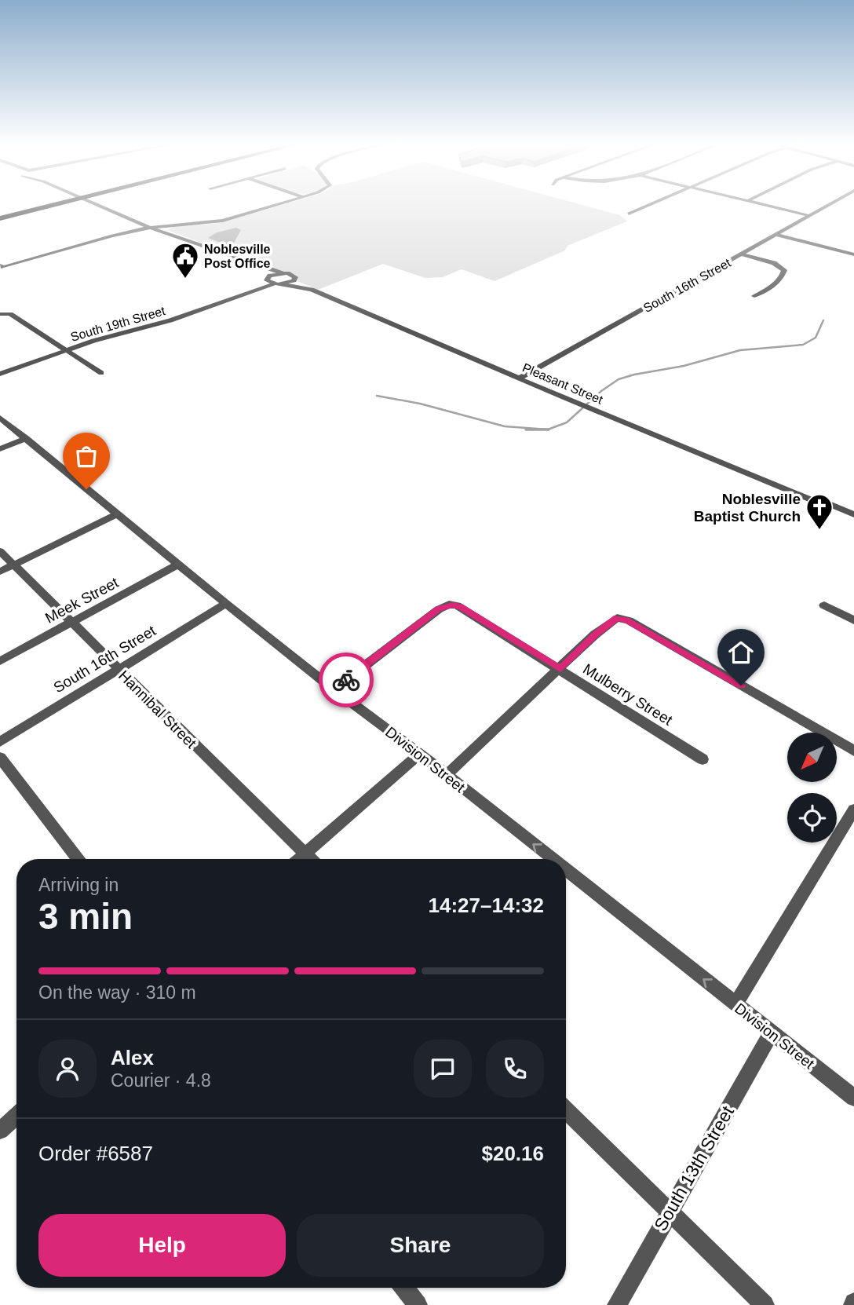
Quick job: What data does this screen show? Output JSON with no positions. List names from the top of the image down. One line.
{"streets":{"street":["South 16th Street","South 19th Street","Pleasant Street","Meek Street","Mulberry Street","Hannibal Street","Division Street","South 13th Street"]},"crossings":[["South 16th Street","Pleasant Street"],["South 16th Street","Hannibal Street"],["South 16th Street","Division Street"],["Meek Street","Hannibal Street"],["Meek Street","Division Street"],["Mulberry Street","Division Street"],["Division Street","South 13th Street"]],"places":{"public building":["Noblesville Post Office"],"church":["Noblesville Baptist Church"]},"north":"bottom left","page":{"heading":["3 min","Arriving in","14:27–14:32"],"panel":["Alex","Courier · 4.8","Order #6587","$20.16"],"bar":"On the way · 310 m","buttons":["Help","Share"]}}
